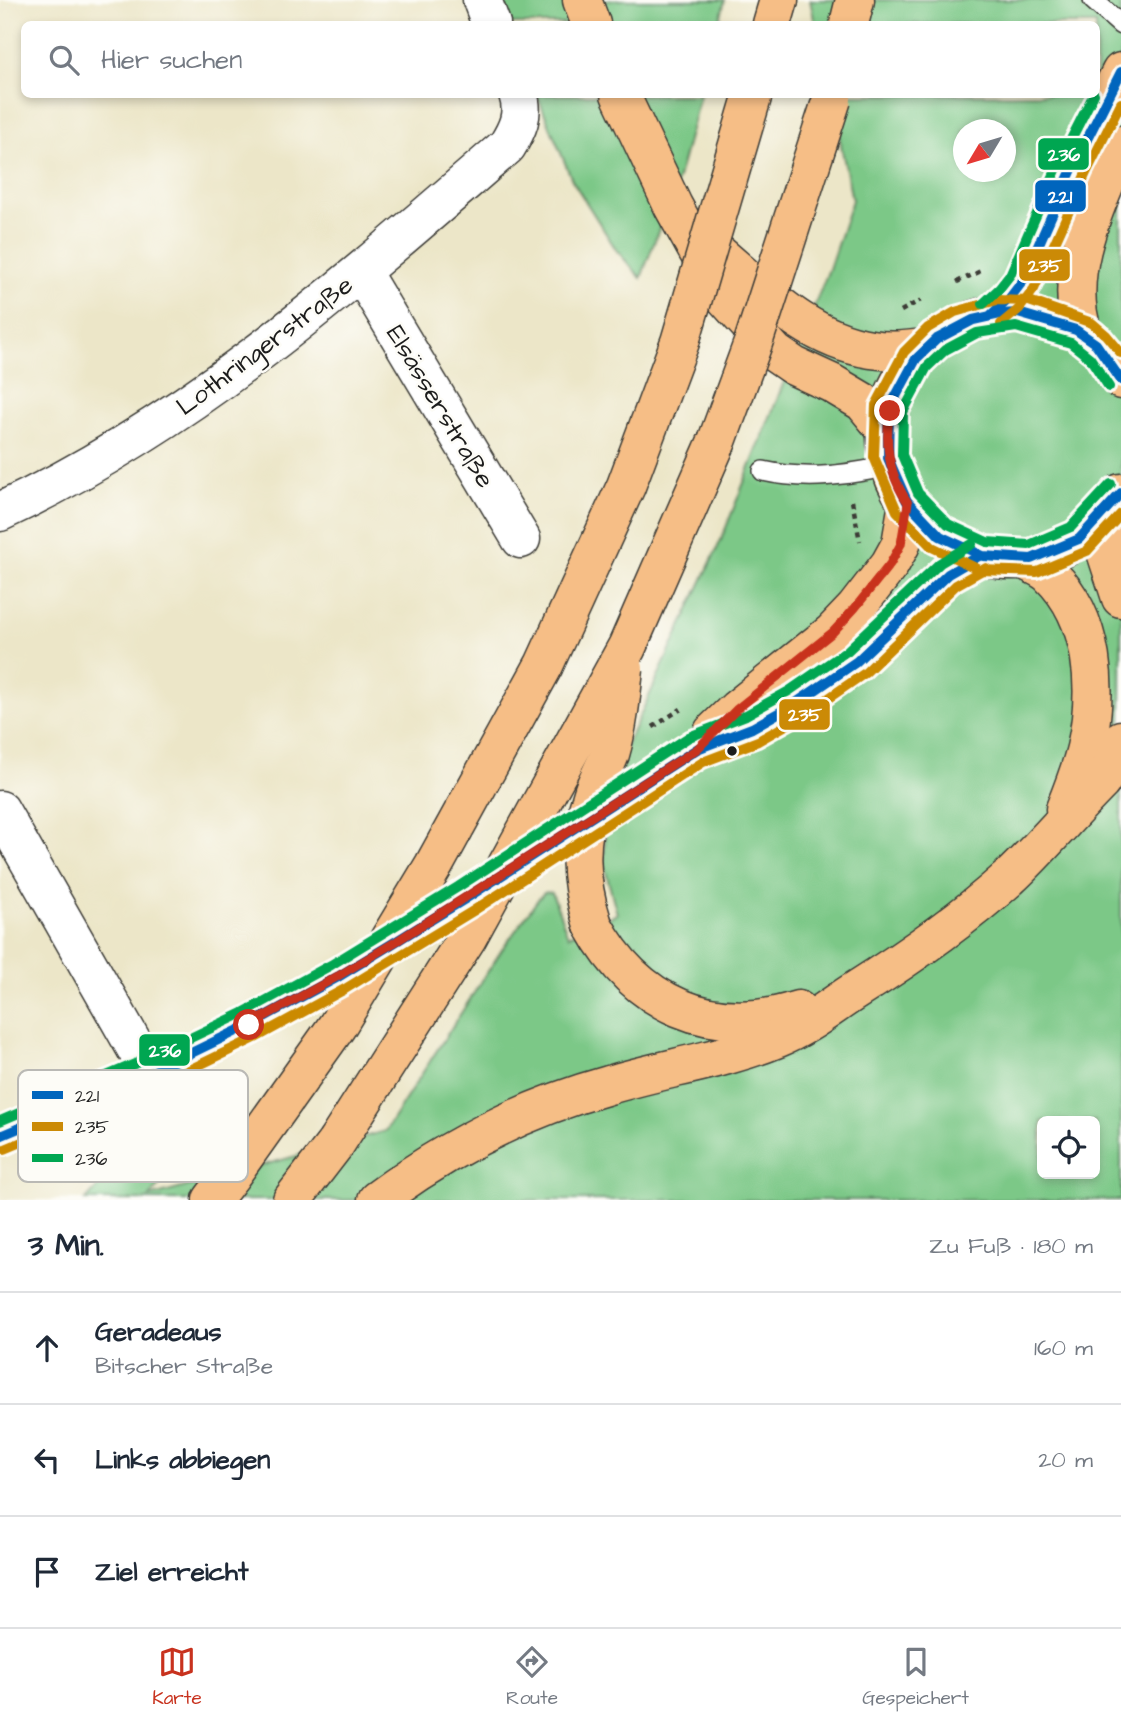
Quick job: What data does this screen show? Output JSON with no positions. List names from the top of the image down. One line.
{"streets":{"street":["Lothringerstraße","Elsässerstraße"]},"crossings":[["Lothringerstraße","Elsässerstraße"]],"lines":["transit line 221","transit line 236","transit line 235"],"legend":["221","235","236"],"north":"bottom left","page":{"search":"Hier suchen","heading":["3 Min.","Zu Fuß · 180 m"],"list":[["Geradeaus","Bitscher Straße","160 m"],["Links abbiegen","20 m"],"Ziel erreicht"],"nav":["Karte","Route","Gespeichert"]}}
